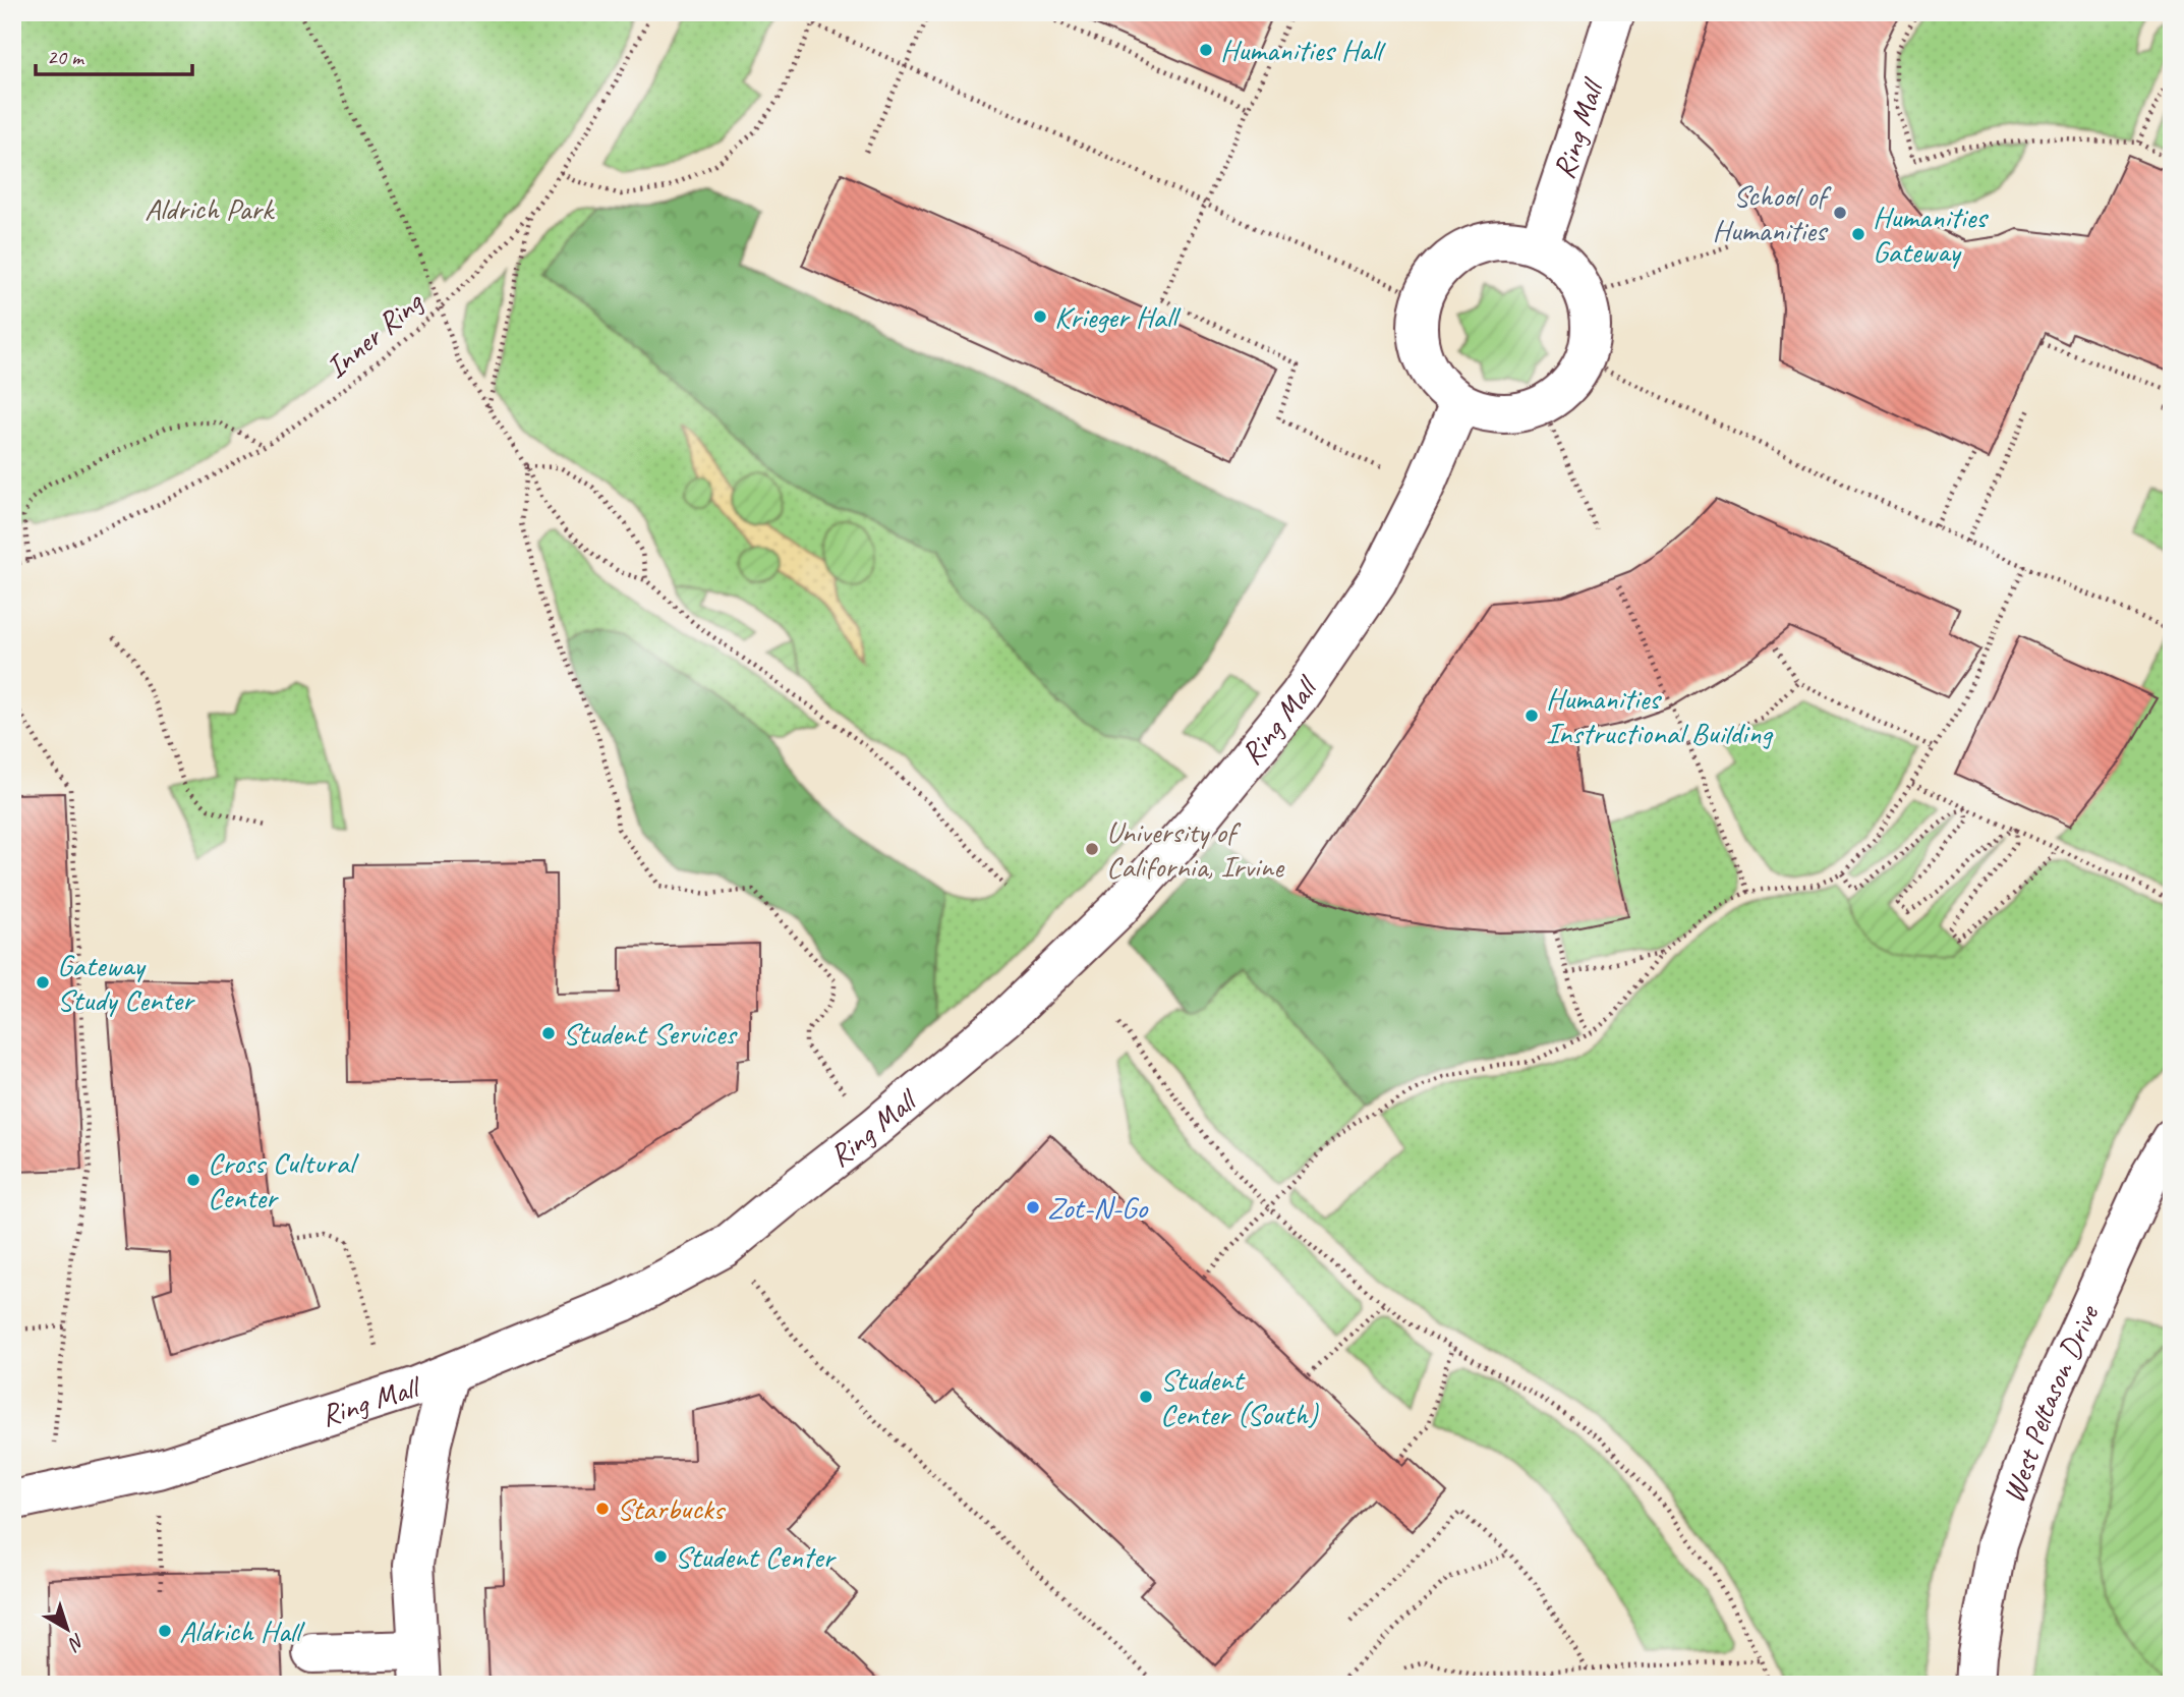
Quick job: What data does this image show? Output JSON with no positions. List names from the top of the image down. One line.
{"streets":{"street":["Ring Mall","West Peltason Drive"],"path":["Inner Ring"]},"parks":["Aldrich Park"],"places":["Humanities Hall","School of Humanities","Humanities Gateway","Krieger Hall","Humanities Instructional Building","University of California, Irvine","Gateway Study Center","Student Services","Cross Cultural Center","Zot-N-Go","Student Center (South)","Starbucks","Student Center","Aldrich Hall"],"scale_bar":"20 m","north":"bottom right"}
